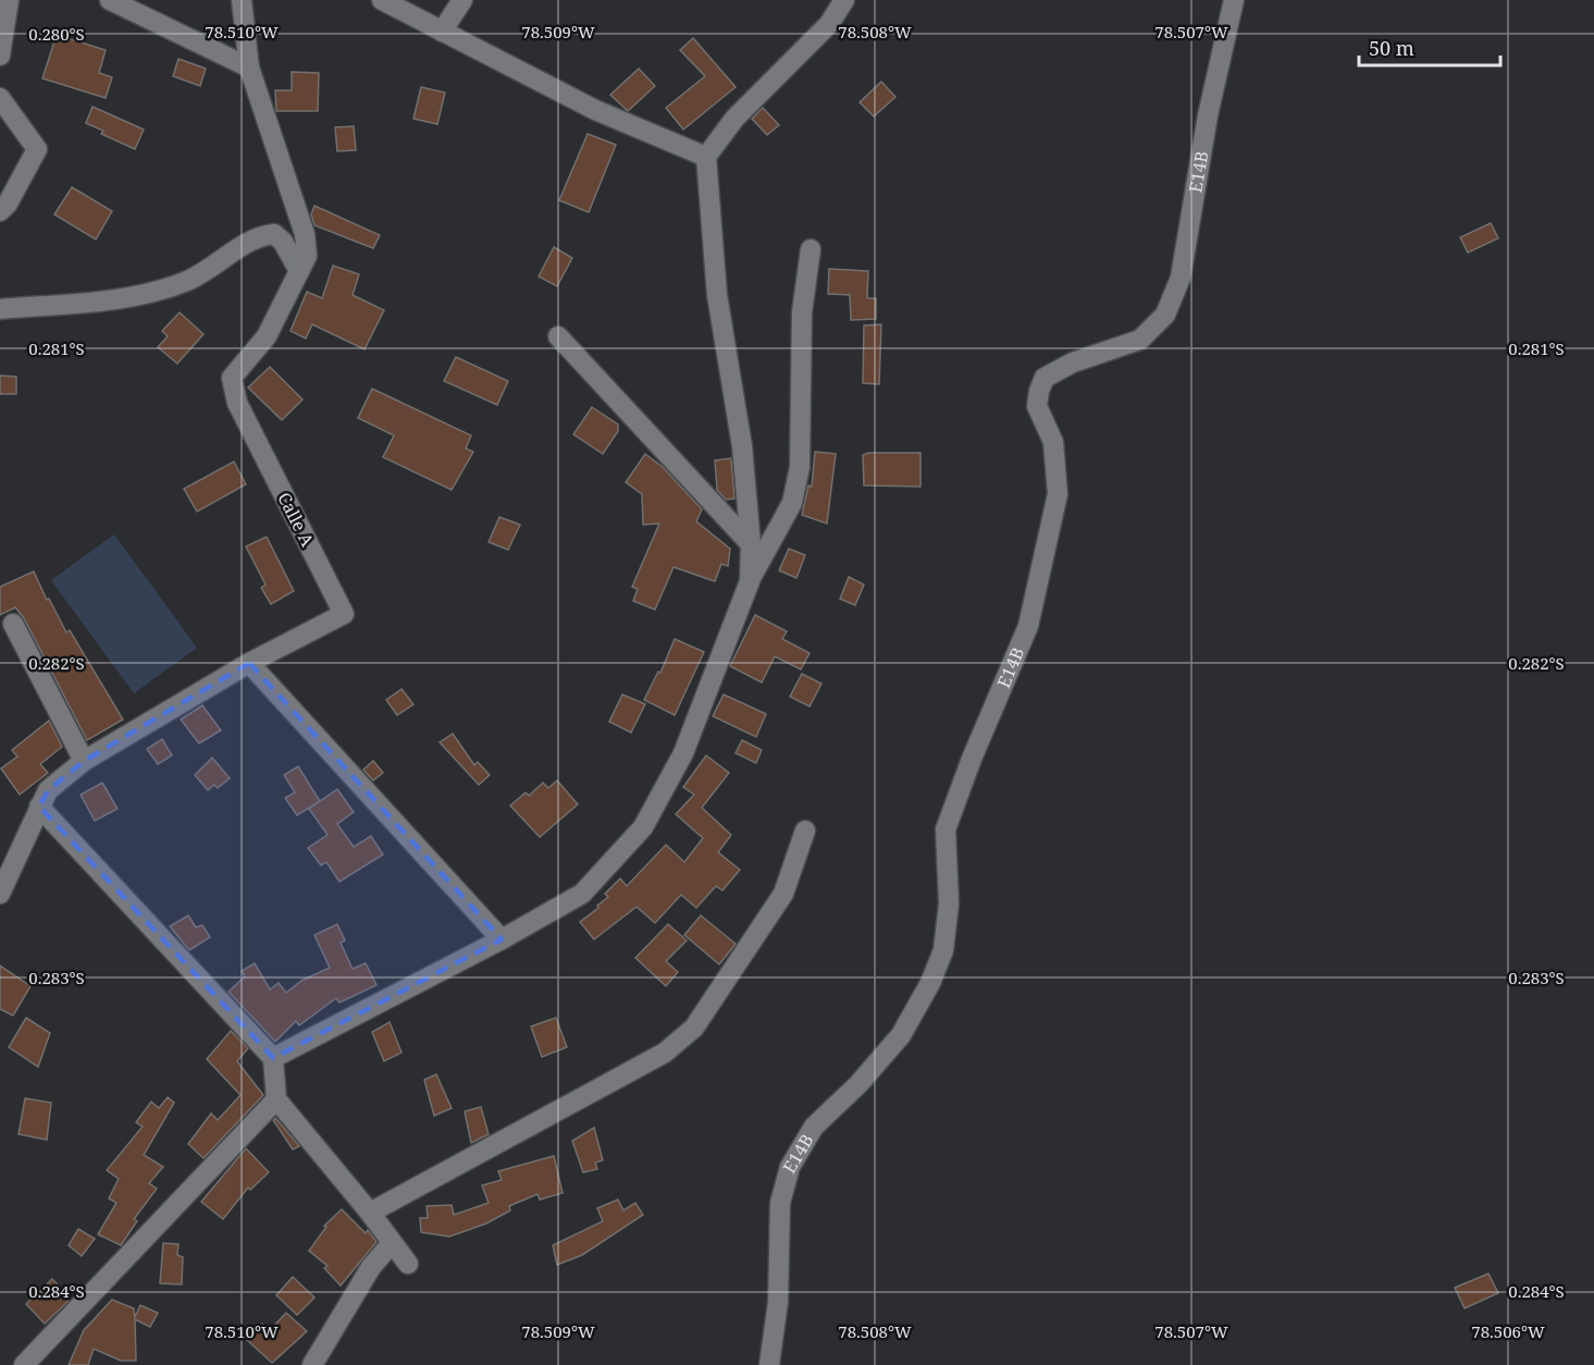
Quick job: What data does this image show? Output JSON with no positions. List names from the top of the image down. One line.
{"streets":{"street":["E14B","Calle A"]},"scale_bar":"50 m","coordinates":["78.510°W","78.509°W","78.508°W","78.507°W","0.280°S","0.281°S","0.282°S","0.283°S","0.284°S","78.506°W"]}
